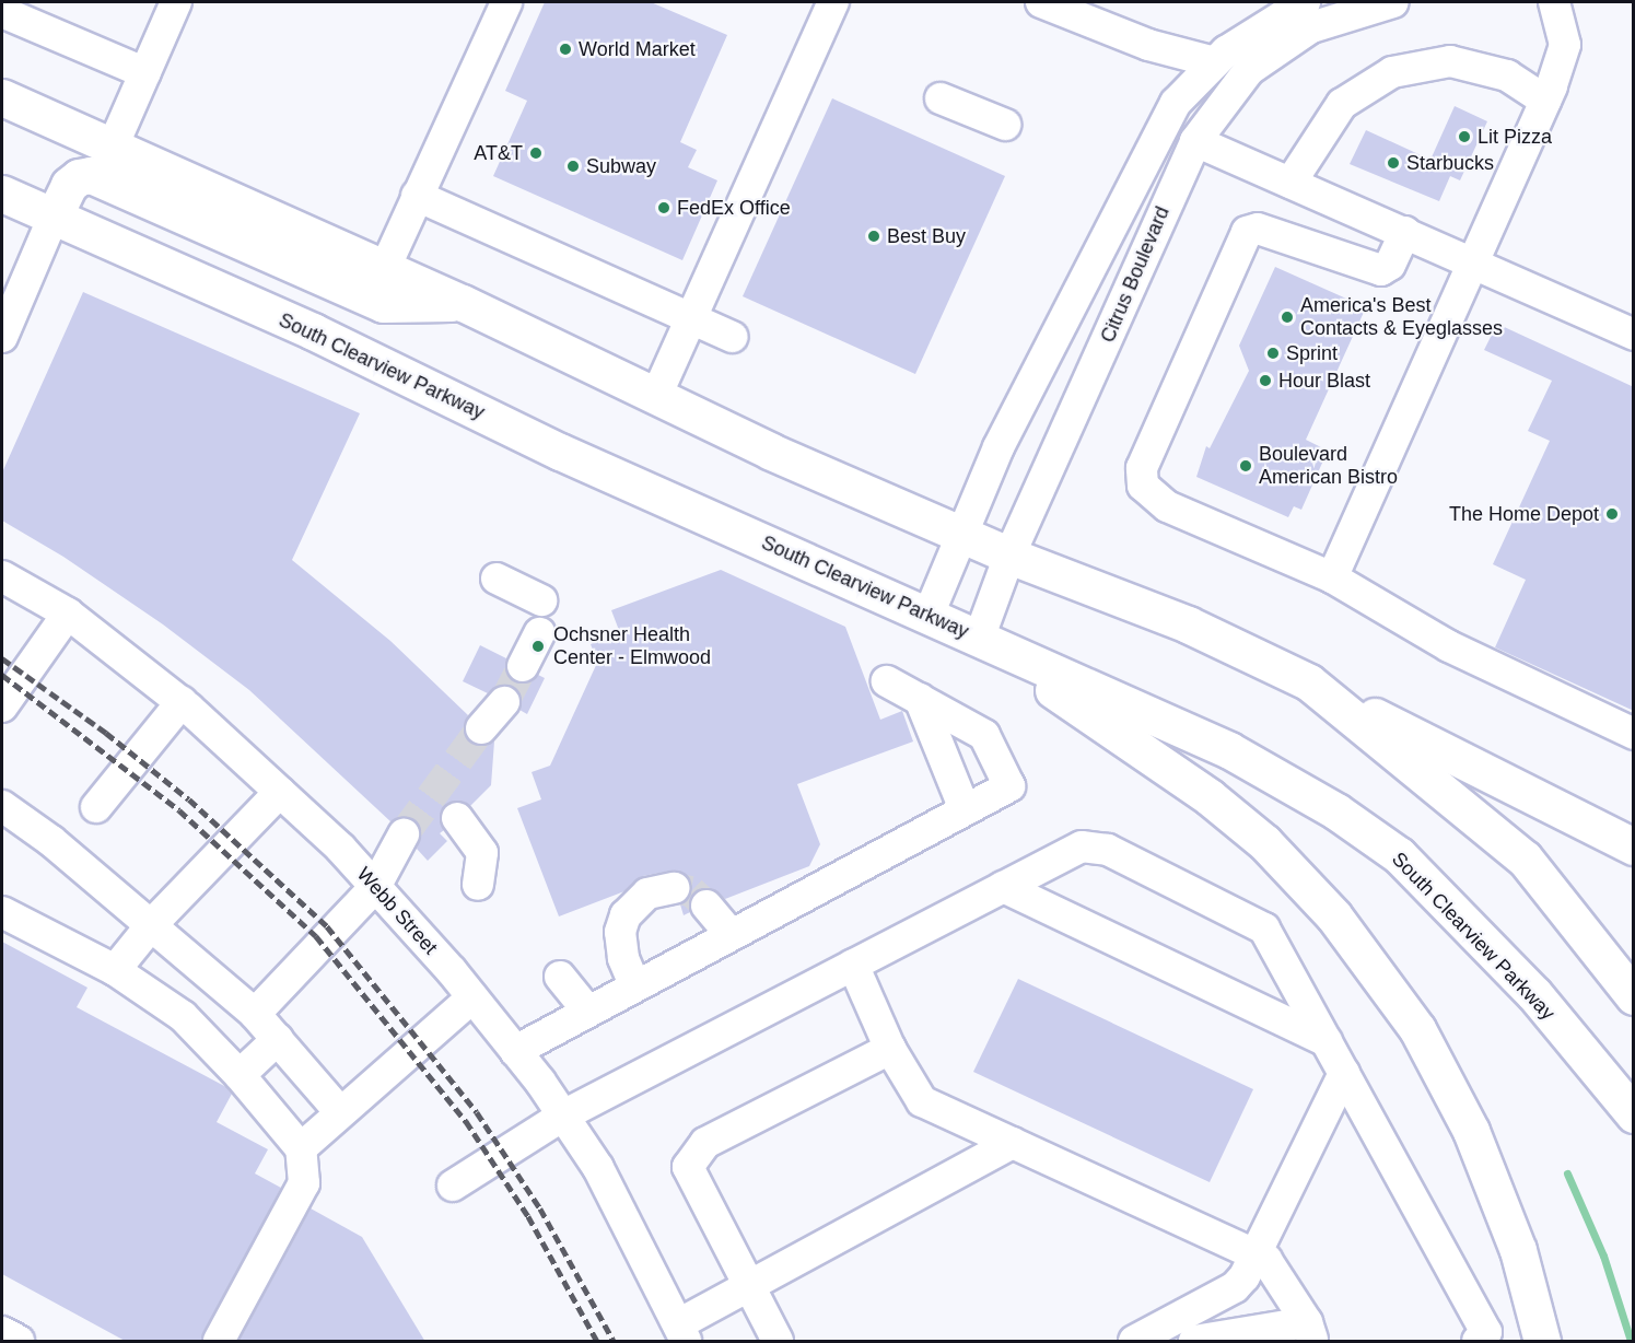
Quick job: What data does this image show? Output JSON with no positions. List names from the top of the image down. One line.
{"streets":{"highway":["South Clearview Parkway"],"street":["Citrus Boulevard","Webb Street"]},"crossings":[["Citrus Boulevard","South Clearview Parkway"]],"places":["World Market","Lit Pizza","AT&T","Starbucks","Subway","FedEx Office","Best Buy","America's Best Contacts & Eyeglasses","Sprint","Hour Blast","Boulevard American Bistro","The Home Depot","Ochsner Health Center - Elmwood"]}
